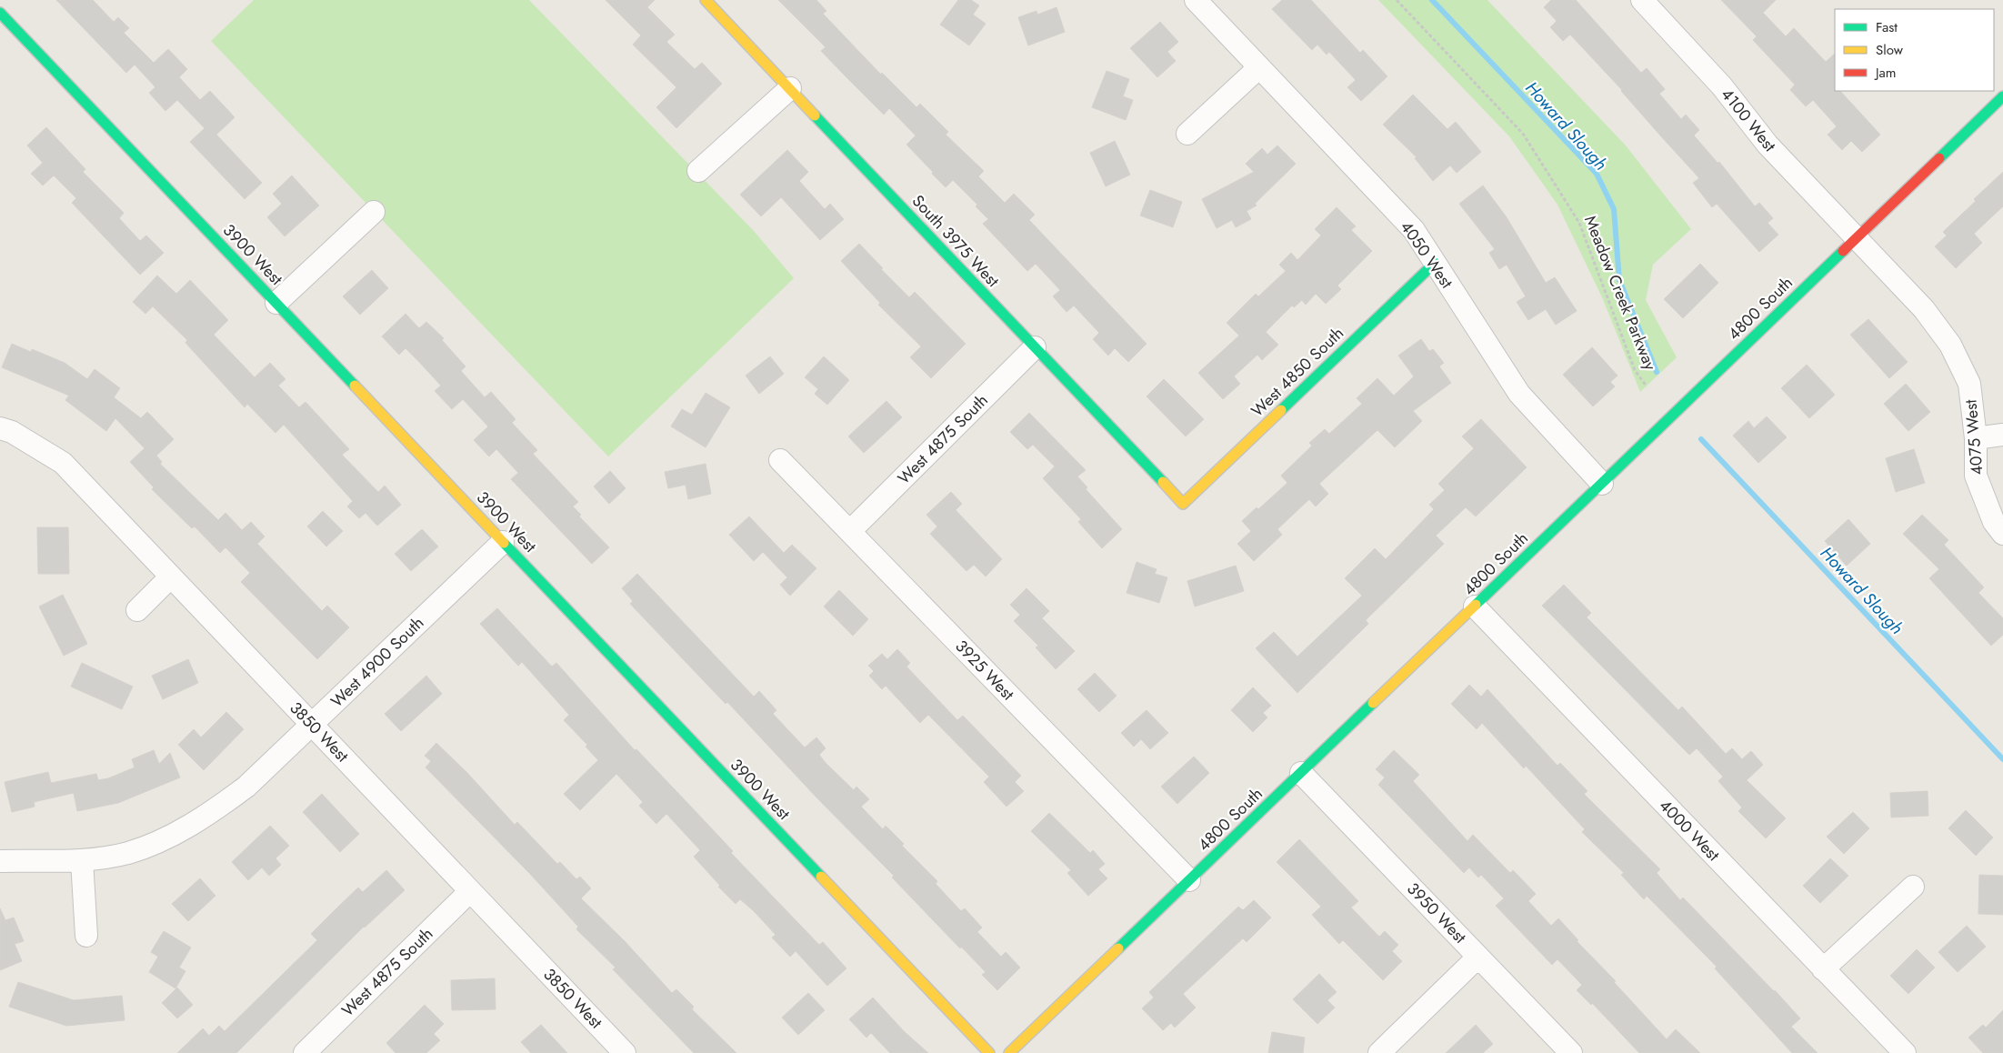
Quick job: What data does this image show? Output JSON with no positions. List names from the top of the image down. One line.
{"streets":{"street":["4100 West","South 3975 West","3900 West","4050 West","4800 South","West 4850 South","4075 West","West 4875 South","West 4900 South","3925 West","3850 West","4000 West","3950 West"],"path":["Meadow Creek Parkway"]},"crossings":[["4100 West","4800 South"],["4100 West","4075 West"],["South 3975 West","West 4850 South"],["South 3975 West","West 4875 South"],["3900 West","West 4900 South"],["4050 West","4800 South"],["4050 West","West 4850 South"],["4800 South","4075 West"],["4800 South","3925 West"],["4800 South","4000 West"],["4800 South","3950 West"],["West 4875 South","3925 West"],["West 4875 South","3850 West"],["West 4900 South","3850 West"]],"water":["Howard Slough"],"legend":["Fast","Slow","Jam"]}
